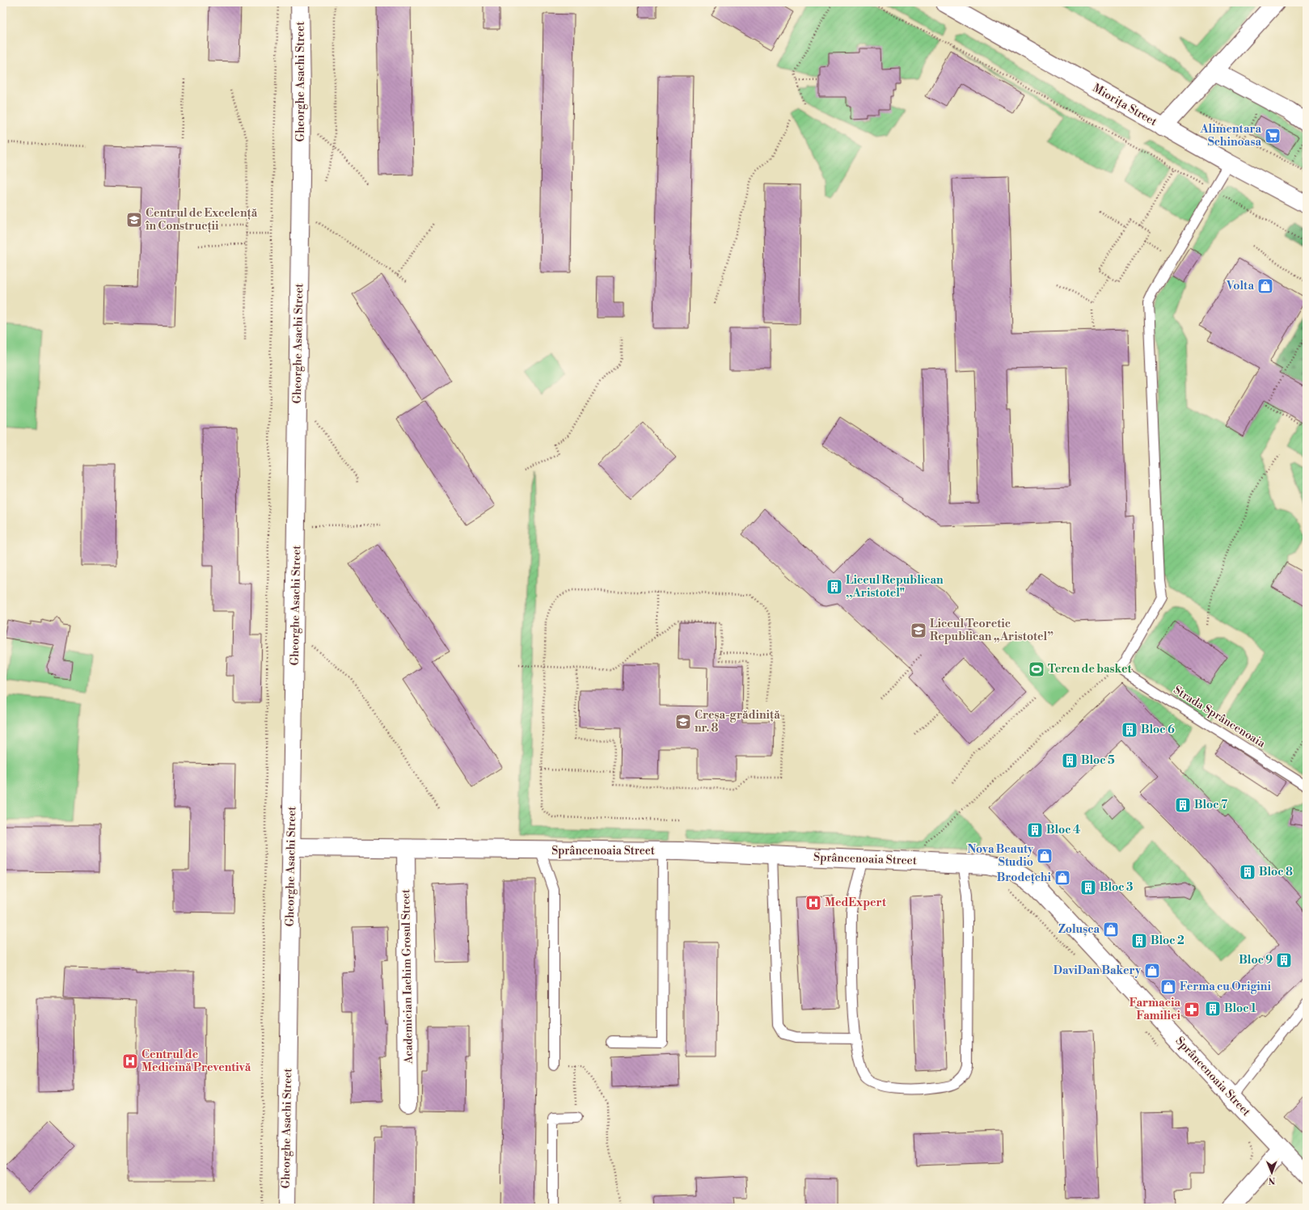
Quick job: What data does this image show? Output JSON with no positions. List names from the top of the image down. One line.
{"streets":{"street":["Gheorghe Asachi Street","Miorița Street","Sprâncenoaia Street","Academician Iachim Grosul Street"],"lane":["Strada Sprâncenoaia"]},"crossings":[["Gheorghe Asachi Street","Sprâncenoaia Street"],["Sprâncenoaia Street","Academician Iachim Grosul Street"]],"places":{"supermarket":["Alimentara Schinoasa"],"school or university":["Centrul de Excelență în Construcții","Liceul Teoretic Republican „Aristotel”","Creșa-grădiniță nr. 8"],"shop":["Volta","Nova Beauty Studio","Brodețchi","Zolușca","DaviDan Bakery","Ferma cu Origini"],"building":["Liceul Republican ,,Aristotel\"","Bloc 6","Bloc 5","Bloc 7","Bloc 4","Bloc 8","Bloc 3","Bloc 2","Bloc 9","Bloc 1"],"sports":["Teren de basket"],"hospital":["MedExpert","Centrul de Medicină Preventivă"],"pharmacy":["Farmacia Familiei"]},"north":"bottom"}
